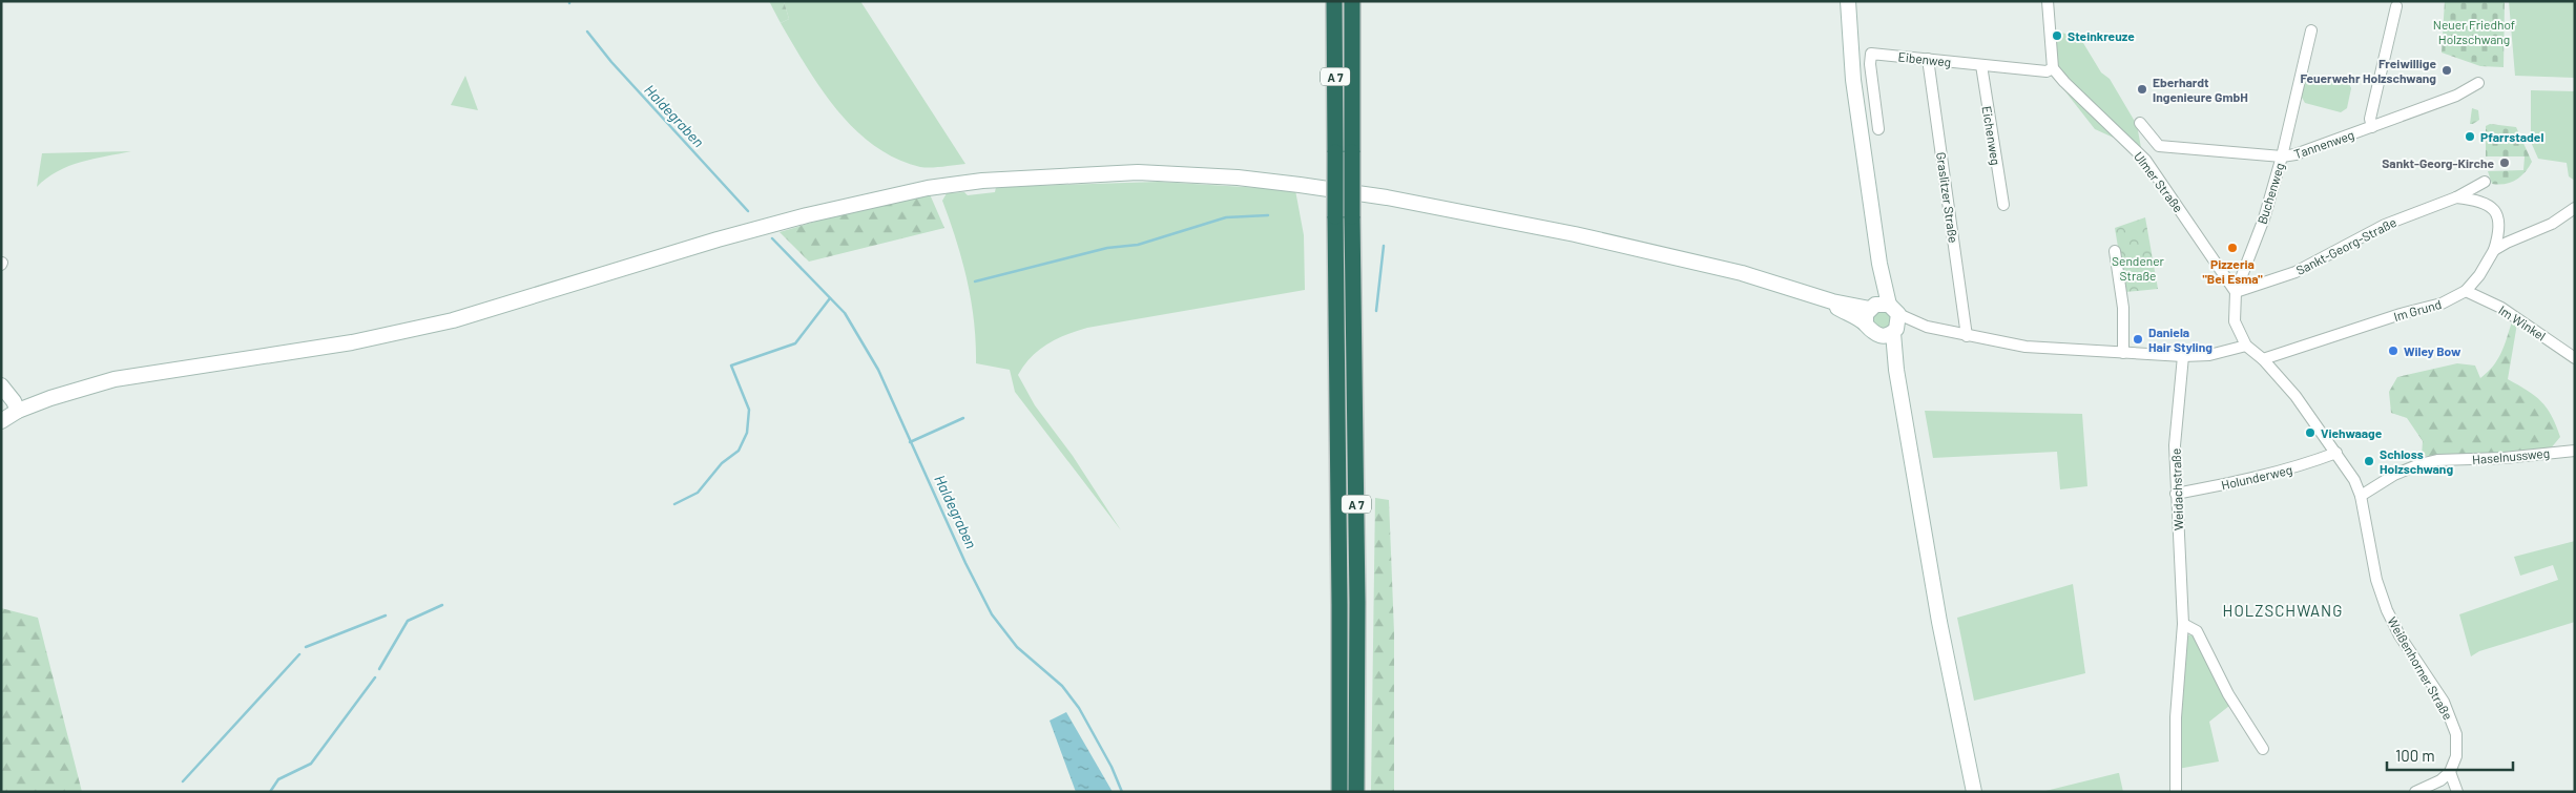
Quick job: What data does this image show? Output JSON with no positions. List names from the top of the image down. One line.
{"streets":{"highway":["A 7"],"street":["Eibenweg","Eichenweg","Tannenweg","Ulmer Straße","Buchenweg","Graslitzer Straße","Sankt-Georg-Straße","Im Grund","Im Winkel","Haselnussweg","Holunderweg","Weidachstraße","Weißenhorner Straße"]},"crossings":[["Eibenweg","Eichenweg"],["Eibenweg","Ulmer Straße"],["Eibenweg","Graslitzer Straße"],["Tannenweg","Buchenweg"],["Ulmer Straße","Buchenweg"],["Ulmer Straße","Sankt-Georg-Straße"],["Buchenweg","Sankt-Georg-Straße"],["Im Grund","Im Winkel"],["Im Grund","Weißenhorner Straße"],["Haselnussweg","Weißenhorner Straße"],["Holunderweg","Weidachstraße"],["Holunderweg","Weißenhorner Straße"]],"districts":["HOLZSCHWANG"],"water":["Haldegraben"],"parks":["Neuer Friedhof Holzschwang","Sendener Straße"],"places":["Steinkreuze","Freiwillige Feuerwehr Holzschwang","Eberhardt Ingenieure GmbH","Pfarrstadel","Sankt-Georg-Kirche","Pizzeria \"Bei Esma\"","Daniela Hair Styling","Wiley Bow","Viehwaage","Schloss Holzschwang"],"scale_bar":"100 m"}
